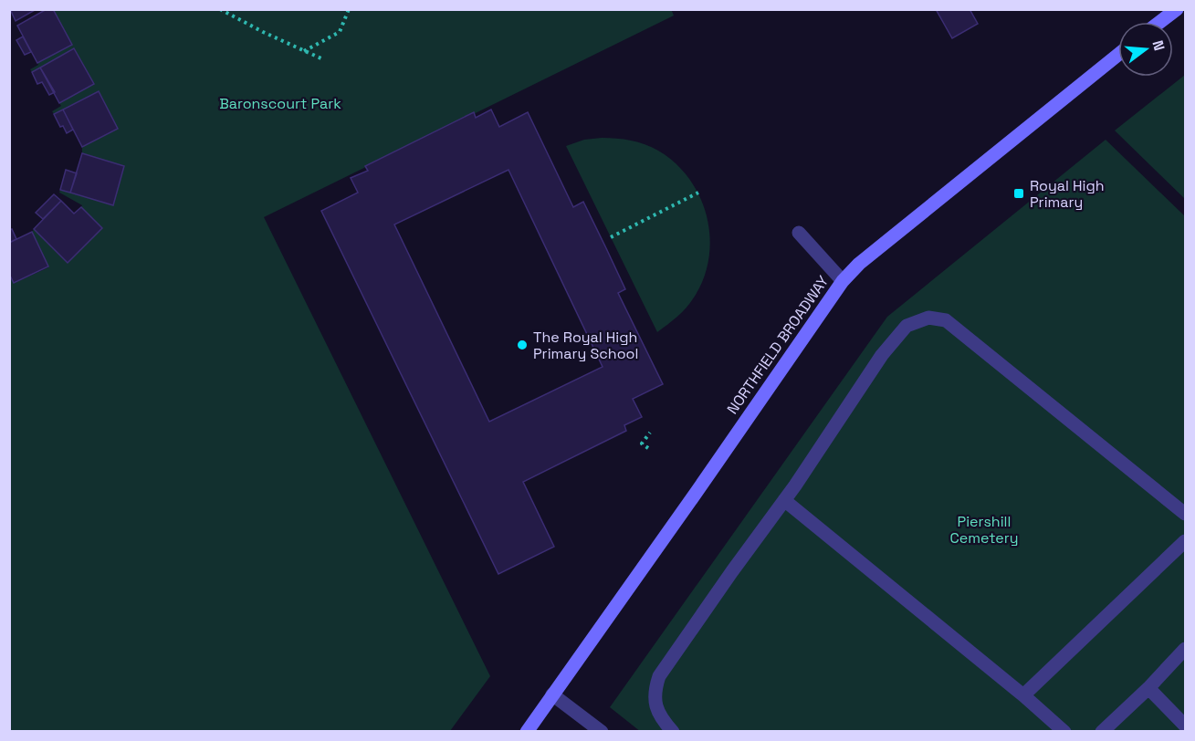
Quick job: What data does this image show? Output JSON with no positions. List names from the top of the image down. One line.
{"streets":{"street":["NORTHFIELD BROADWAY"]},"parks":["Baronscourt Park","Piershill Cemetery"],"places":{"transit":["Royal High Primary"],"other":["The Royal High Primary School"]},"north":"right"}
